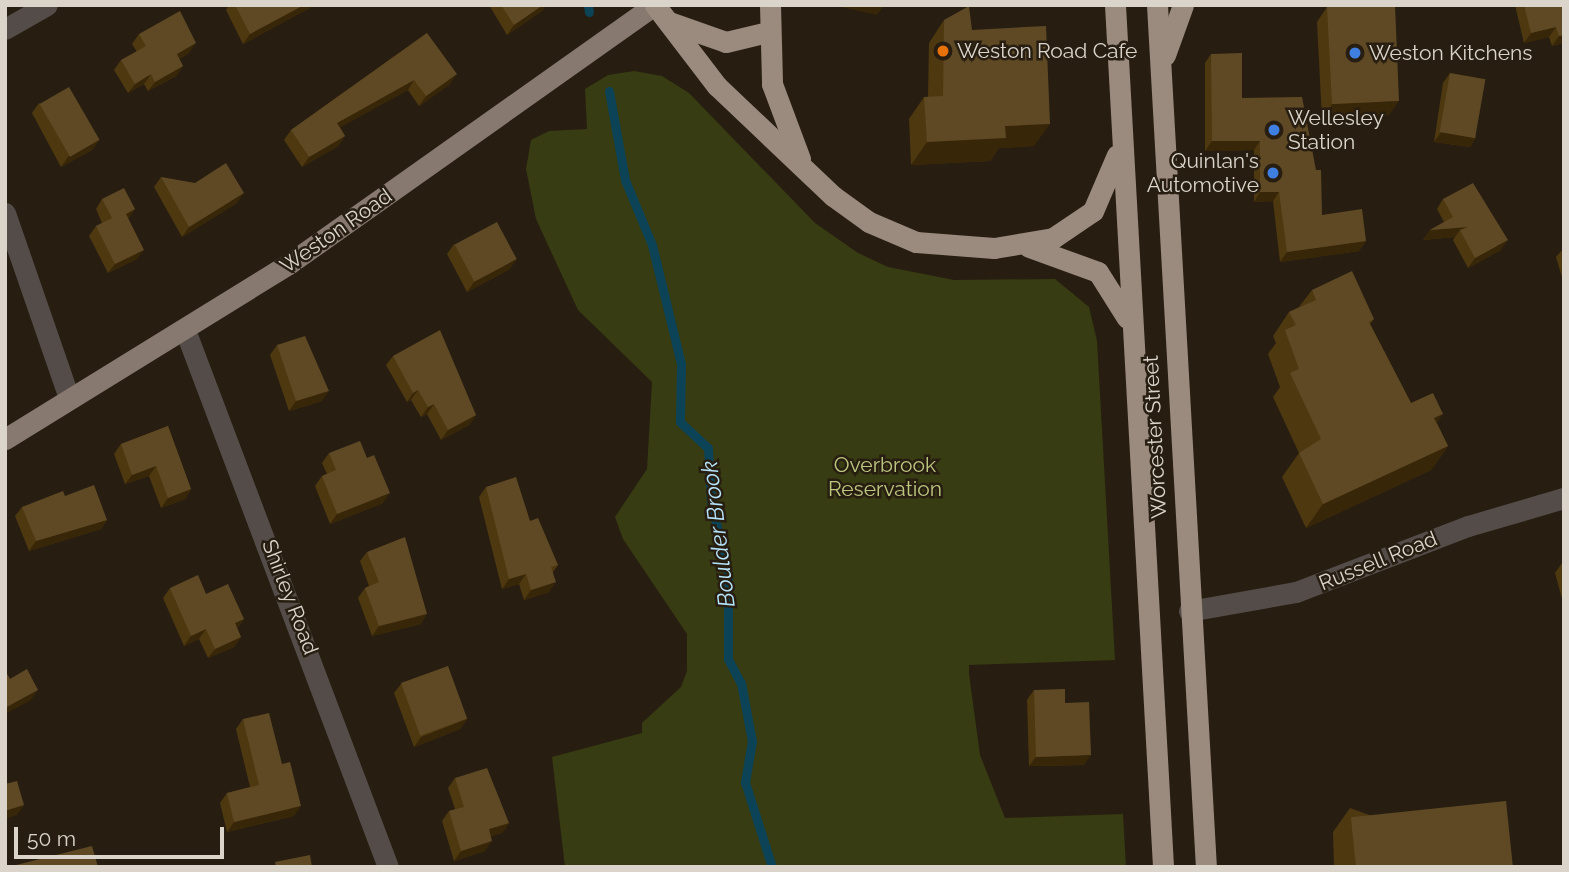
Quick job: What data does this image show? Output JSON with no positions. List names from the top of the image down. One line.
{"streets":{"highway":["Worcester Street"],"main road":["Weston Road"],"street":["Russell Road","Shirley Road"]},"crossings":[["Weston Road","Shirley Road"],["Worcester Street","Russell Road"]],"water":["Boulder Brook"],"parks":["Overbrook Reservation"],"places":["Weston Road Cafe","Weston Kitchens","Wellesley Station","Quinlan's Automotive"],"scale_bar":"50 m"}
